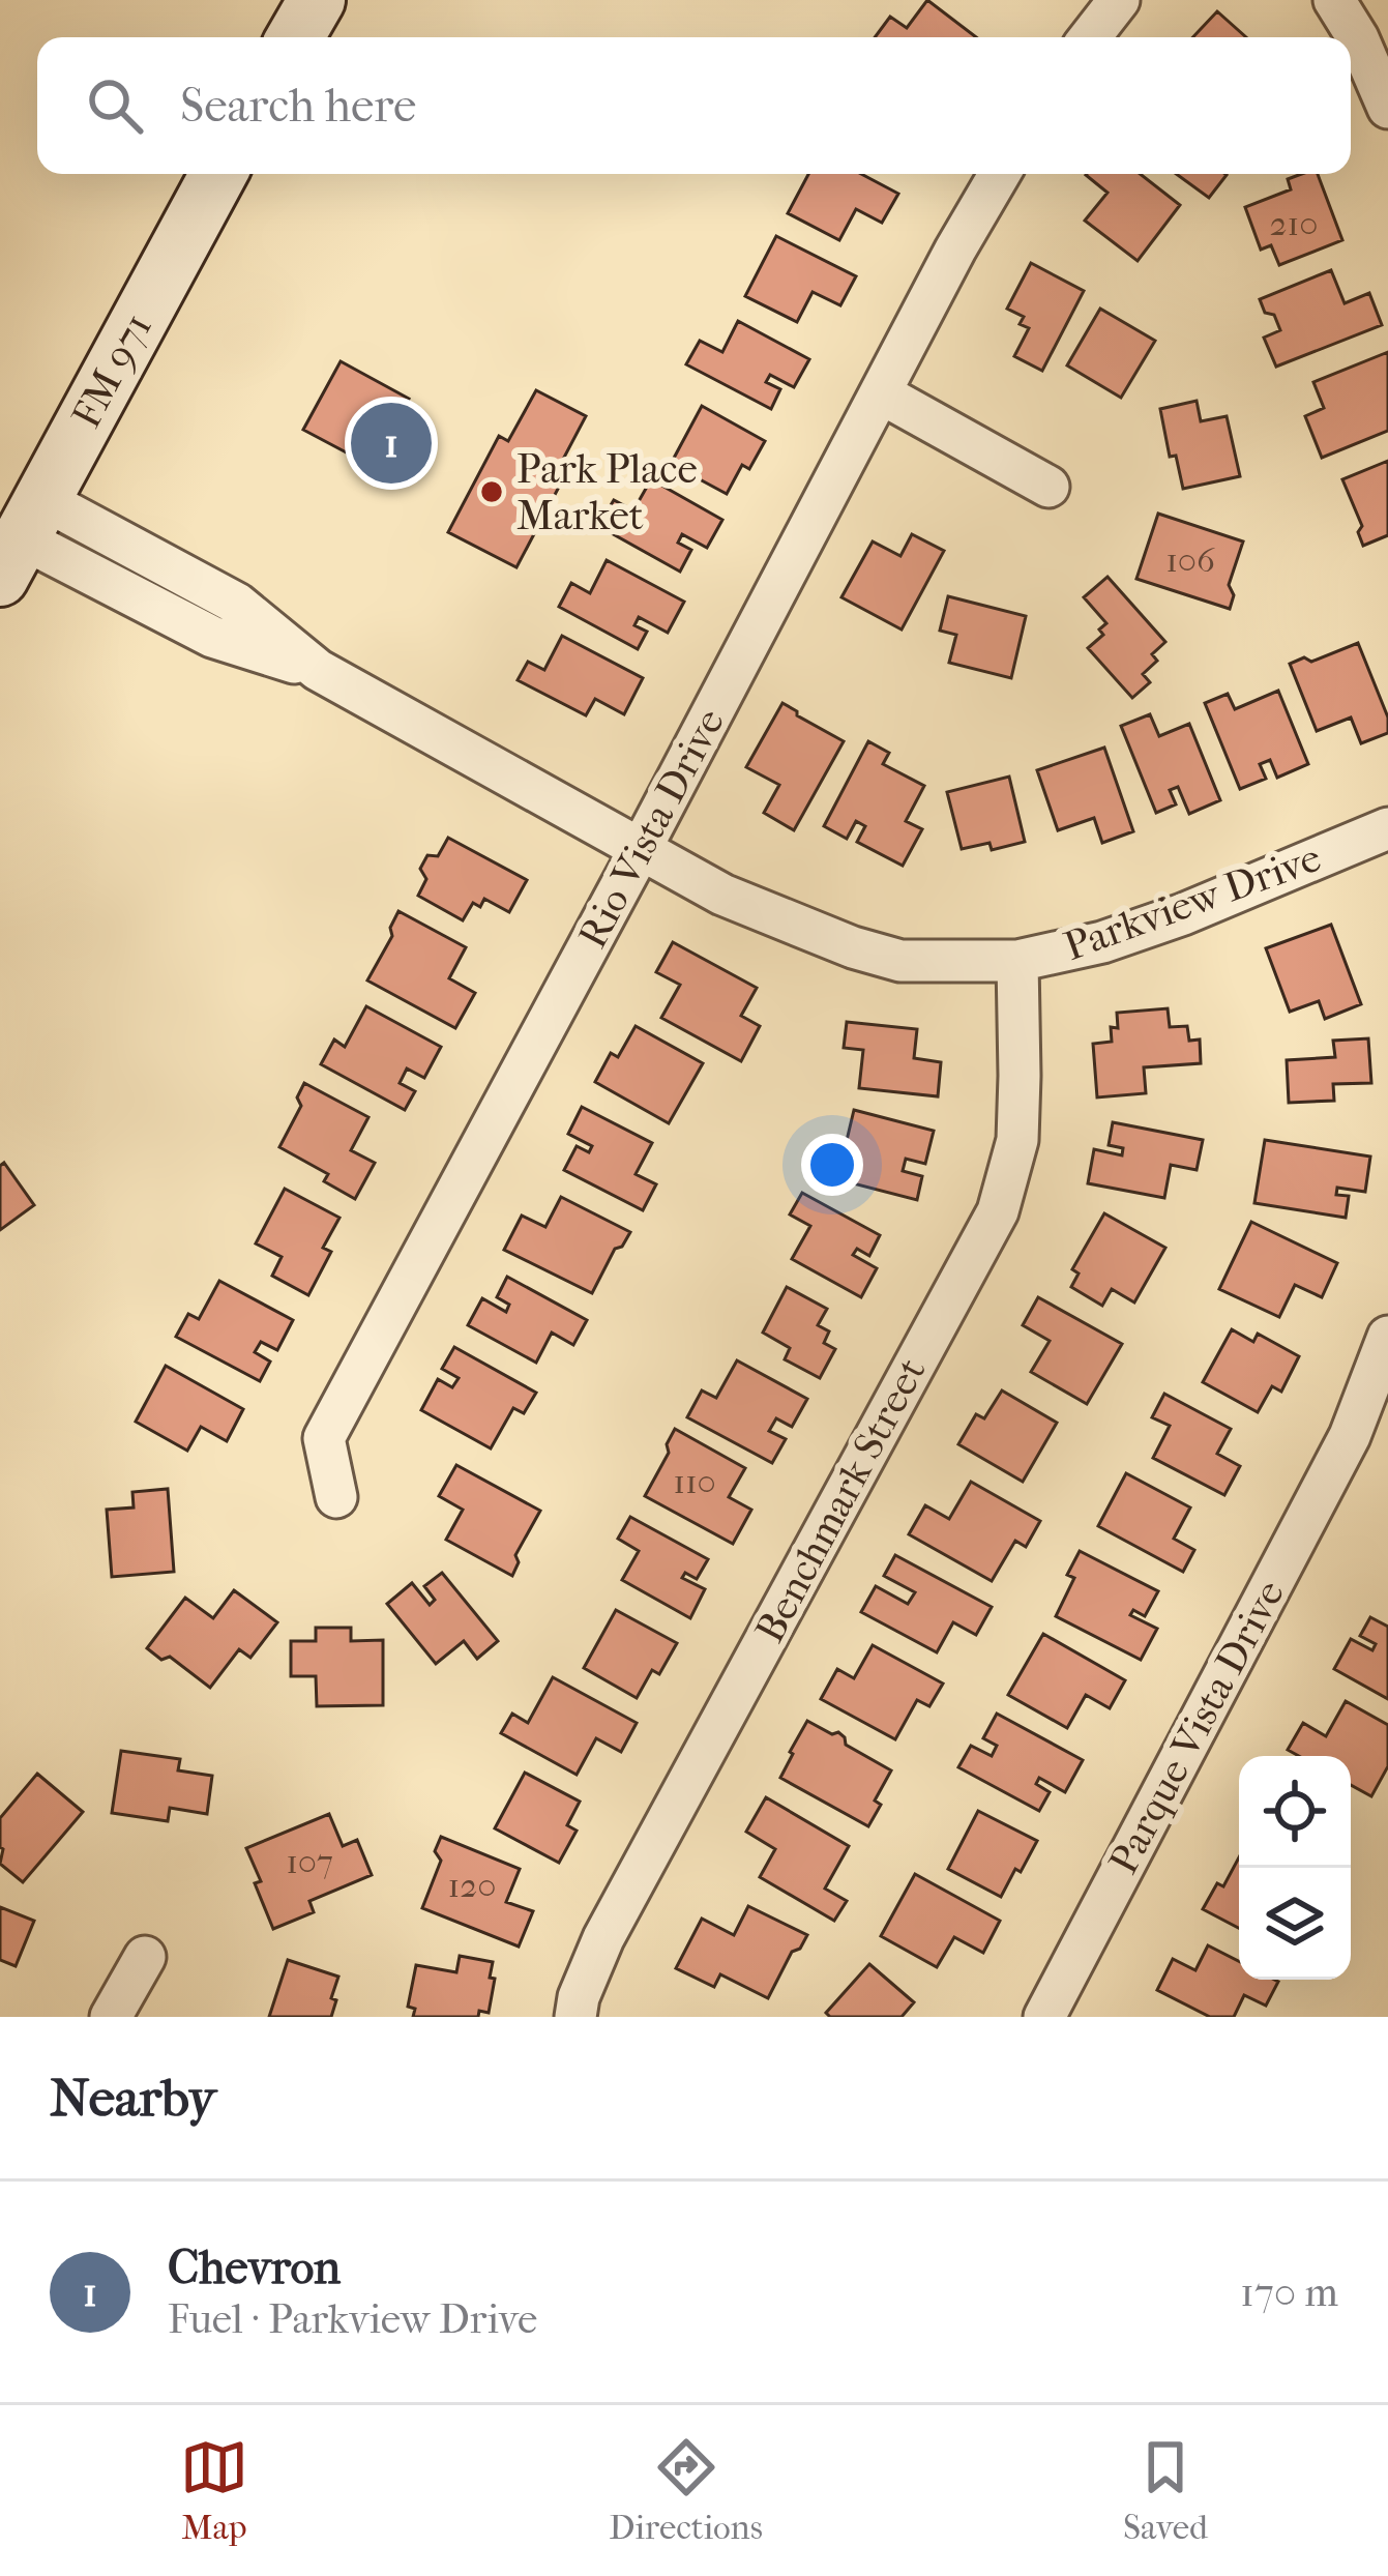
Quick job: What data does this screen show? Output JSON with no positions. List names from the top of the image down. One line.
{"streets":{"main road":["FM 971"],"street":["Rio Vista Drive","Parkview Drive","Benchmark Street","Parque Vista Drive"]},"crossings":[["FM 971","Parkview Drive"],["Rio Vista Drive","Parkview Drive"],["Parkview Drive","Benchmark Street"]],"places":["Park Place Market"],"house_numbers":["210","106","110","107","120"],"page":{"search":"Search here","pins":"1","heading":"Nearby","list":[{"mark":"1","name":"Chevron","note":"Fuel · Parkview Drive","value":"170 m"}],"nav":["Map","Directions","Saved"]}}
